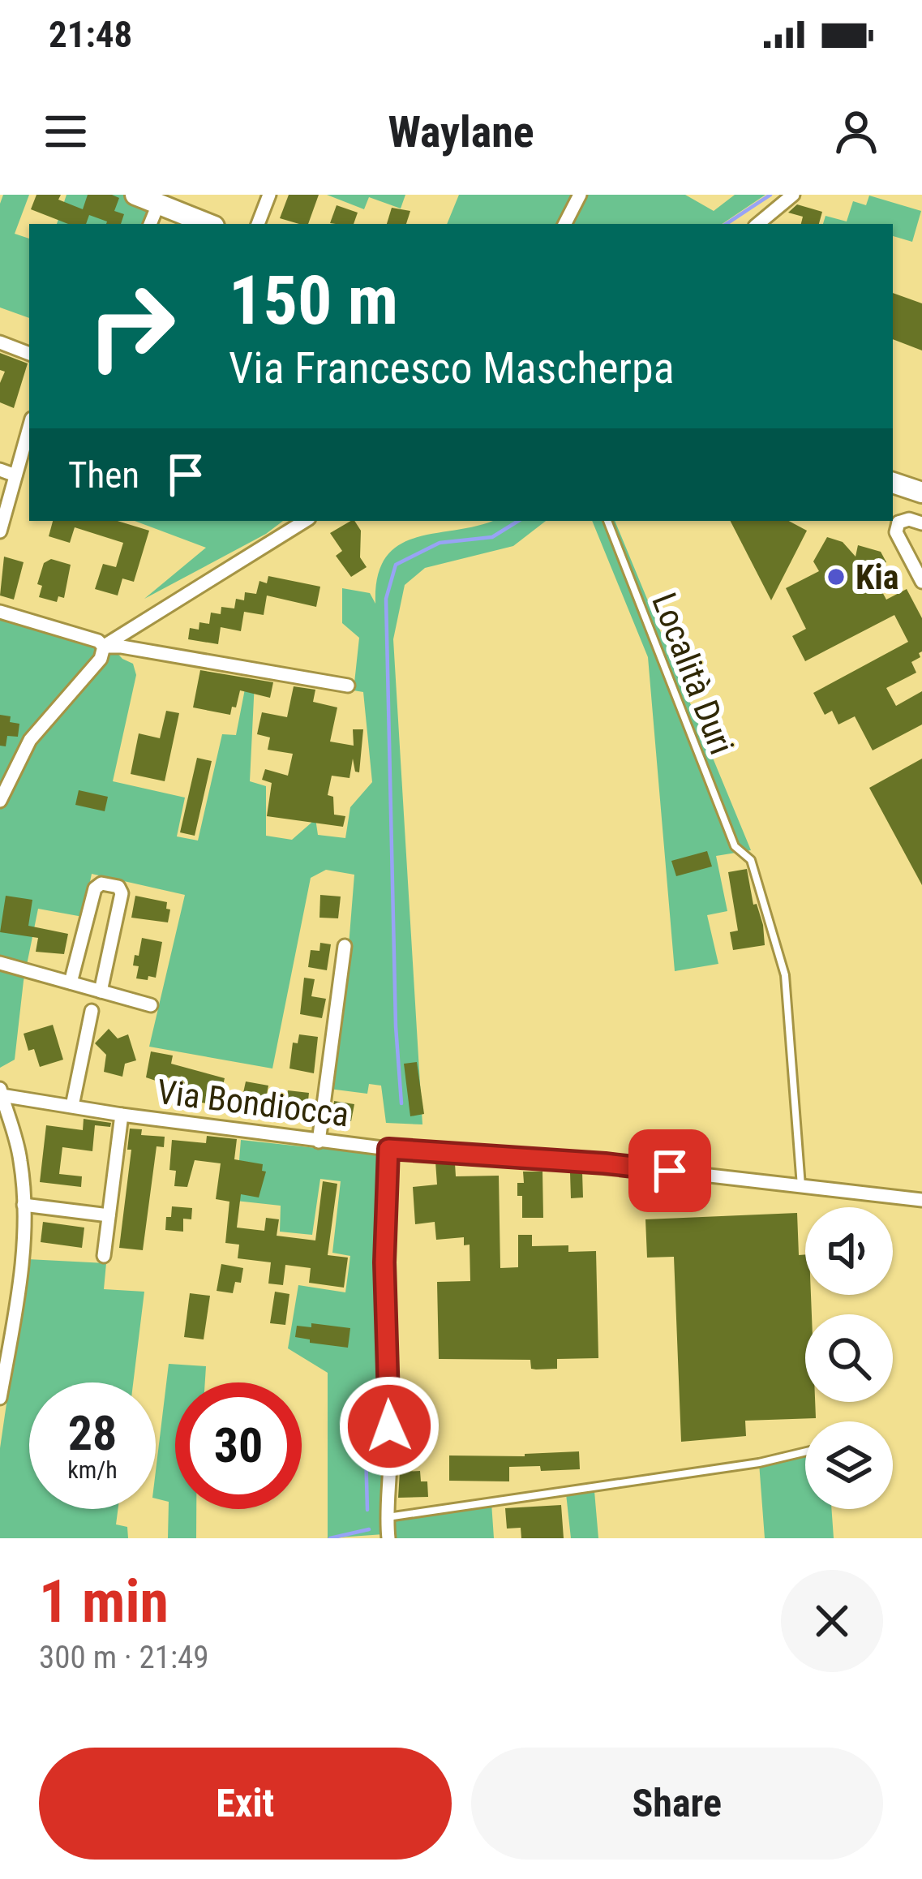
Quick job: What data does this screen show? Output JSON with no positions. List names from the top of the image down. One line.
{"streets":{"street":["Via Bondiocca"],"lane":["Località Duri"]},"places":["Kia"],"page":{"status":"21:48","header":"Waylane","turn":["150 m","Via Francesco Mascherpa"],"then":"Then","speed":"28 km/h","limit":"30","heading":["1 min","300 m · 21:49"],"buttons":["Exit","Share"]}}
